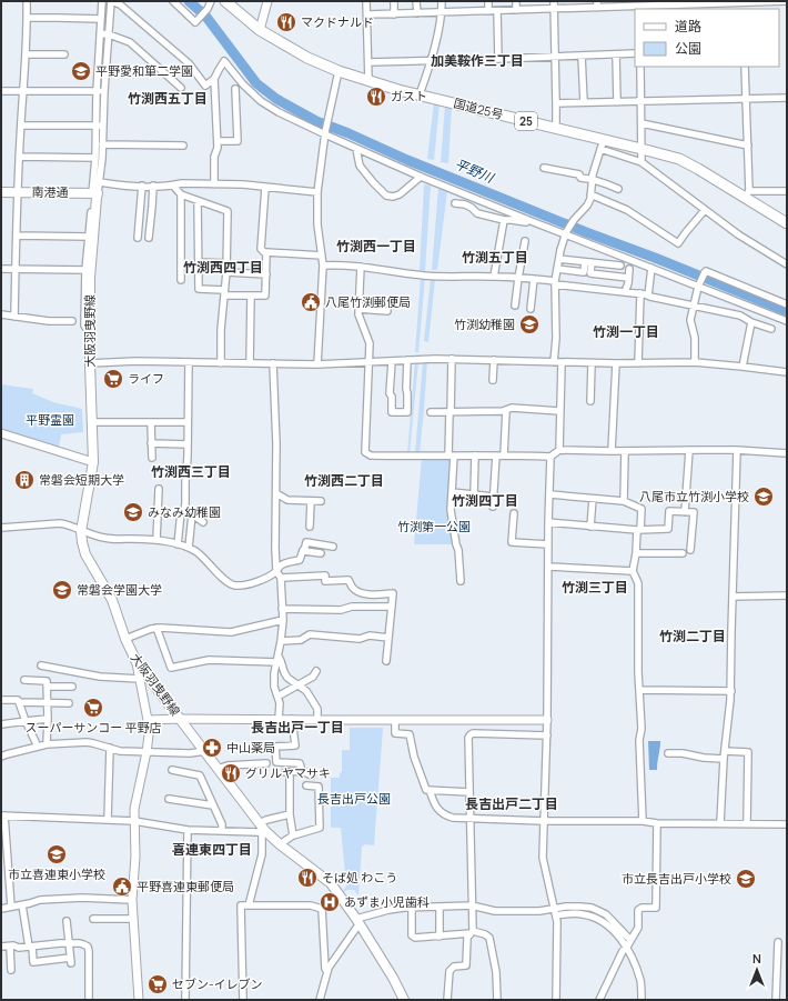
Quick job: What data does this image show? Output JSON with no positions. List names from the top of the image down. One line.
{"streets":{"highway":["国道25号","25"],"main road":["南港通","大阪羽曳野線"]},"crossings":[["南港通","大阪羽曳野線"]],"districts":["加美鞍作三丁目","竹渕西五丁目","竹渕西一丁目","竹渕五丁目","竹渕西四丁目","竹渕一丁目","竹渕西三丁目","竹渕西二丁目","竹渕四丁目","竹渕三丁目","竹渕二丁目","長吉出戸一丁目","長吉出戸二丁目","喜連東四丁目"],"water":["平野川"],"parks":["平野霊園","竹渕第一公園","長吉出戸公園"],"places":{"restaurant":["マクドナルド","ガスト","グリルヤマサキ","そば処 わこう"],"school or university":["平野愛和箪二学園","竹渕幼稚園","八尾市立竹渕小学校","みなみ幼稚園","常磐会学園大学","市立喜連東小学校","市立長吉出戸小学校"],"public building":["八尾竹渕郵便局","平野喜連東郵便局"],"supermarket":["ライフ","スーパーサンコー 平野店","セブン-イレブン"],"building":["常磐会短期大学"],"pharmacy":["中山薬局"],"hospital":["あずま小児歯科"]},"legend":["道路","公園"],"north":"top"}
